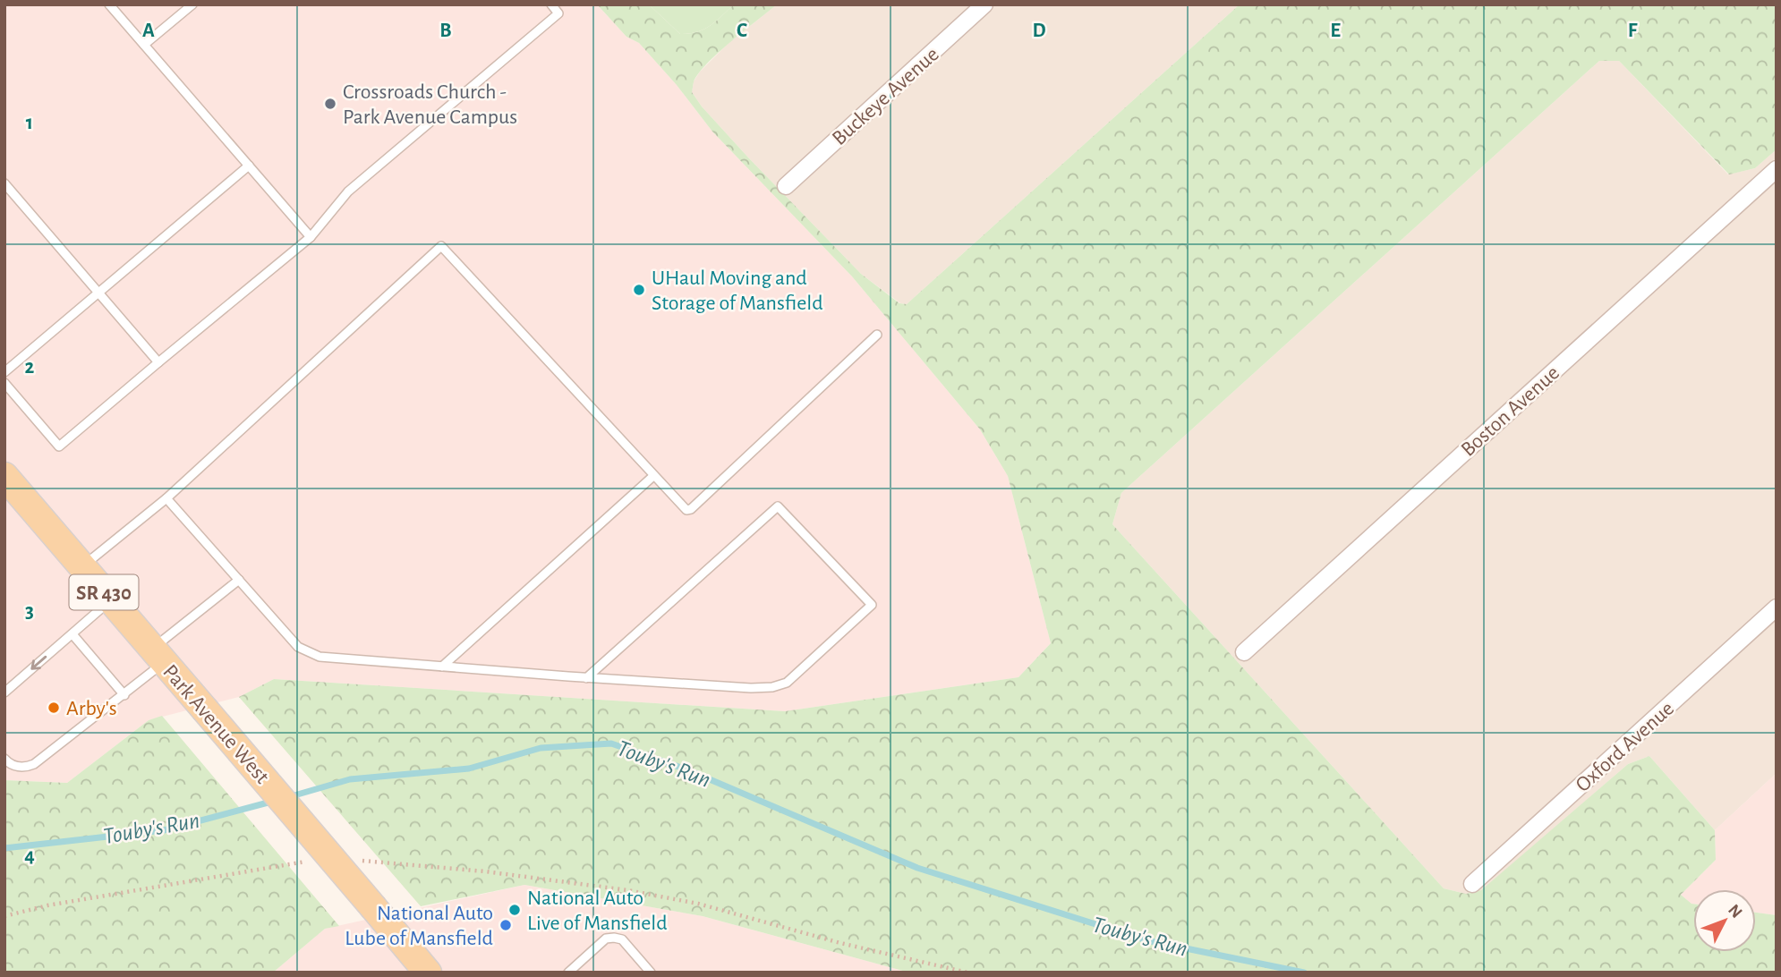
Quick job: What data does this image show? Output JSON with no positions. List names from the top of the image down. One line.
{"streets":{"main road":["SR 430","Park Avenue West"],"street":["Buckeye Avenue","Boston Avenue","Oxford Avenue"]},"water":["Touby's Run"],"places":["Crossroads Church - Park Avenue Campus","UHaul Moving and Storage of Mansfield","Arby's","National Auto Live of Mansfield","National Auto Lube of Mansfield"],"north":"top right","grid":{"columns":["A","B","C","D","E","F"],"rows":["1","2","3","4"]}}
